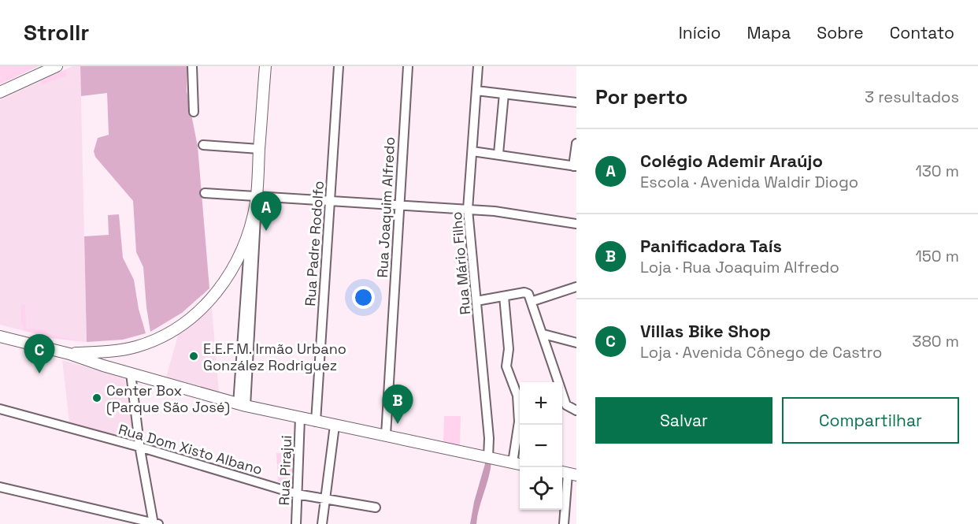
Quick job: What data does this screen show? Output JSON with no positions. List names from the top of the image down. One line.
{"streets":{"street":["Rua Joaquim Alfredo","Rua Padre Rodolfo","Rua Mário Filho","Rua Dom Xisto Albano","Rua Pirajui"]},"crossings":[["Rua Dom Xisto Albano","Rua Pirajui"]],"places":["E.E.F.M. Irmão Urbano González Rodriguez","Center Box (Parque São José)"],"page":{"header":"Strollr","nav":["Início","Mapa","Sobre","Contato"],"heading":["Por perto","3 resultados"],"list":[{"mark":"A","name":"Colégio Ademir Araújo","note":"Escola · Avenida Waldir Diogo","value":"130 m"},{"mark":"B","name":"Panificadora Taís","note":"Loja · Rua Joaquim Alfredo","value":"150 m"},{"mark":"C","name":"Villas Bike Shop","note":"Loja · Avenida Cônego de Castro","value":"380 m"}],"pins":["A","C","B"],"map_buttons":["+","−"],"buttons":["Salvar","Compartilhar"]}}
